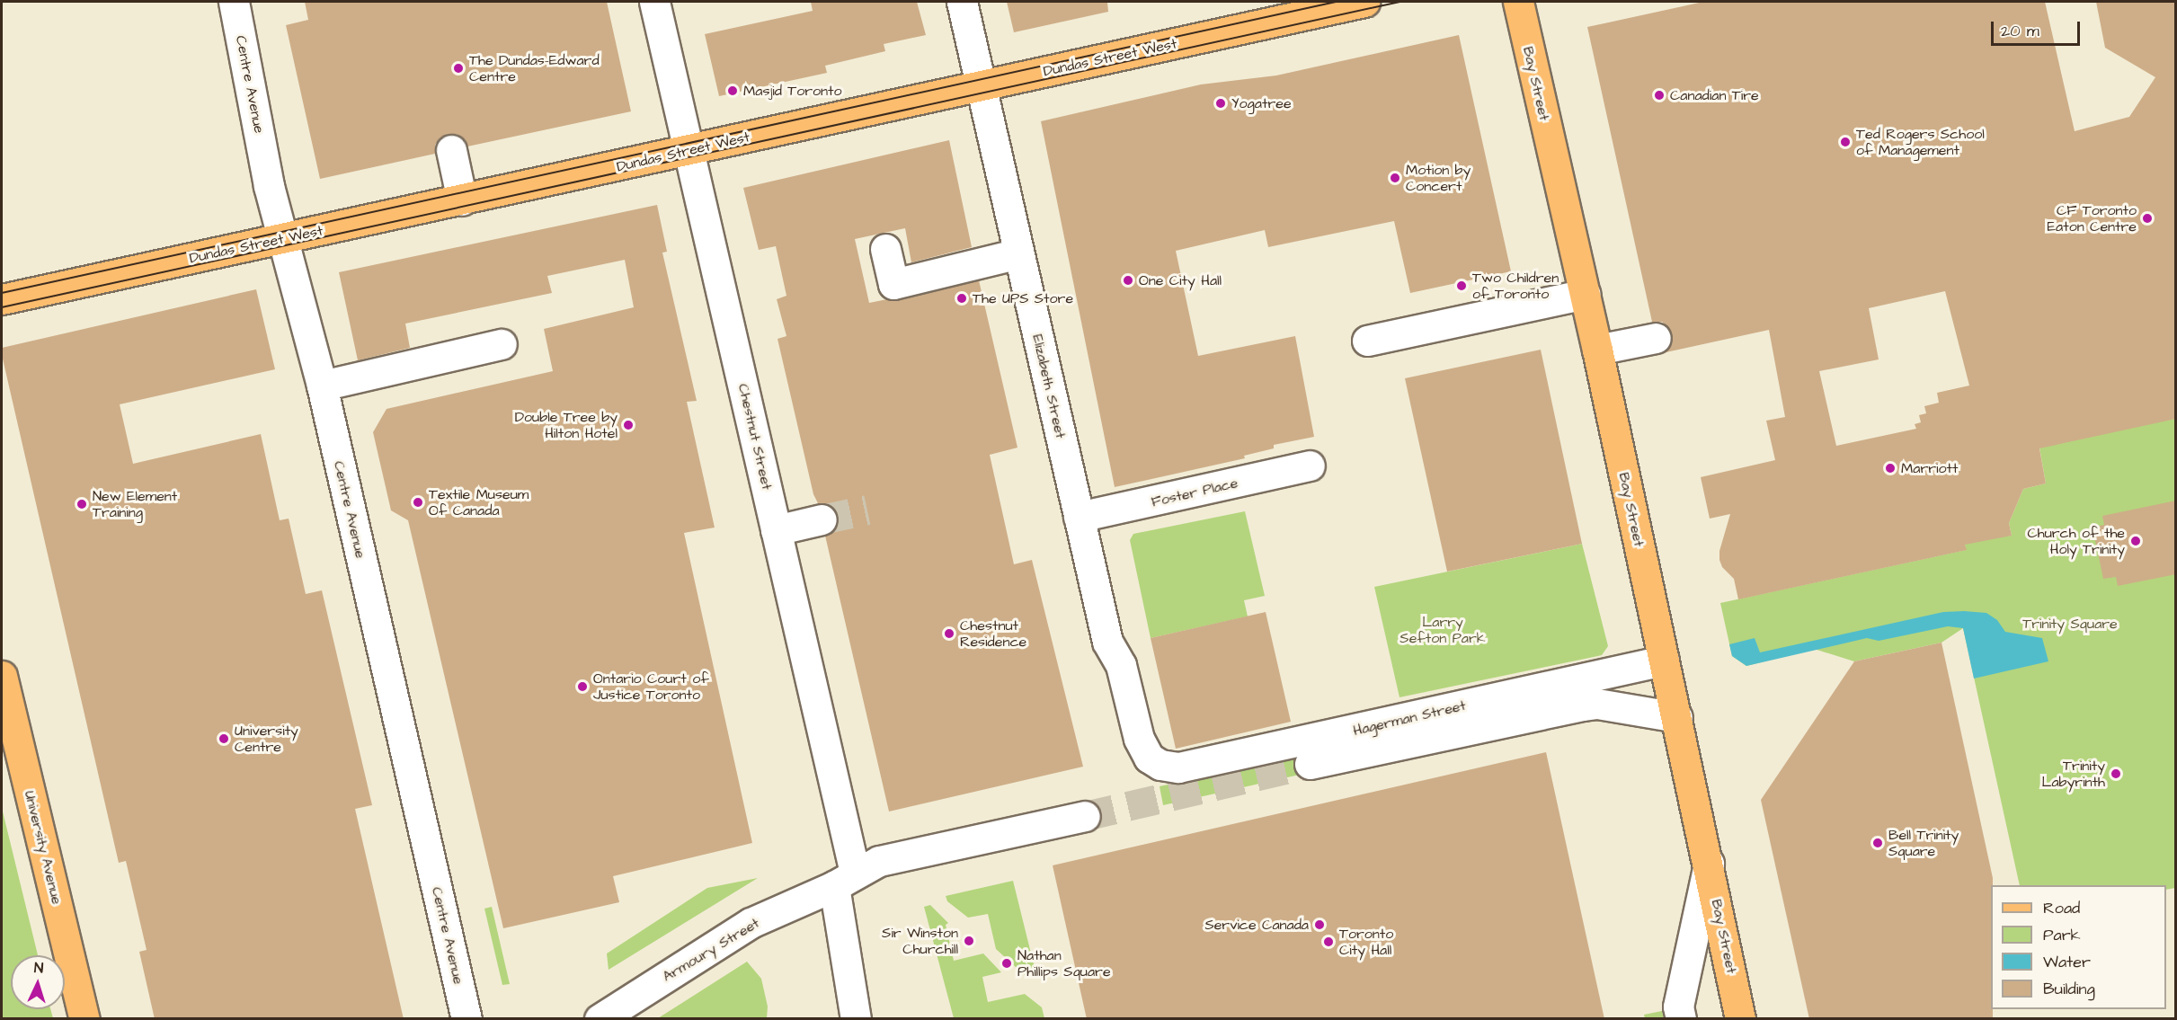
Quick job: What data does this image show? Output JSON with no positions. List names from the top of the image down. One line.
{"streets":{"main road":["Dundas Street West","Bay Street","University Avenue"],"street":["Centre Avenue","Elizabeth Street","Chestnut Street","Foster Place","Hagerman Street","Armoury Street"]},"crossings":[["Dundas Street West","Centre Avenue"],["Dundas Street West","Elizabeth Street"],["Dundas Street West","Chestnut Street"],["Bay Street","Hagerman Street"],["Elizabeth Street","Foster Place"],["Elizabeth Street","Hagerman Street"],["Chestnut Street","Armoury Street"]],"parks":["Larry Sefton Park","Trinity Square"],"places":["The Dundas-Edward Centre","Masjid Toronto","Canadian Tire","Yogatree","Ted Rogers School of Management","Motion by Concert","CF Toronto Eaton Centre","One City Hall","Two Children of Toronto","The UPS Store","Double Tree by Hilton Hotel","Marriott","Textile Museum Of Canada","New Element Training","Church of the Holy Trinity","Chestnut Residence","Ontario Court of Justice Toronto","University Centre","Trinity Labyrinth","Bell Trinity Square","Service Canada","Sir Winston Churchill","Toronto City Hall","Nathan Phillips Square"],"legend":["Road","Park","Water","Building"],"scale_bar":"20 m","north":"top"}
